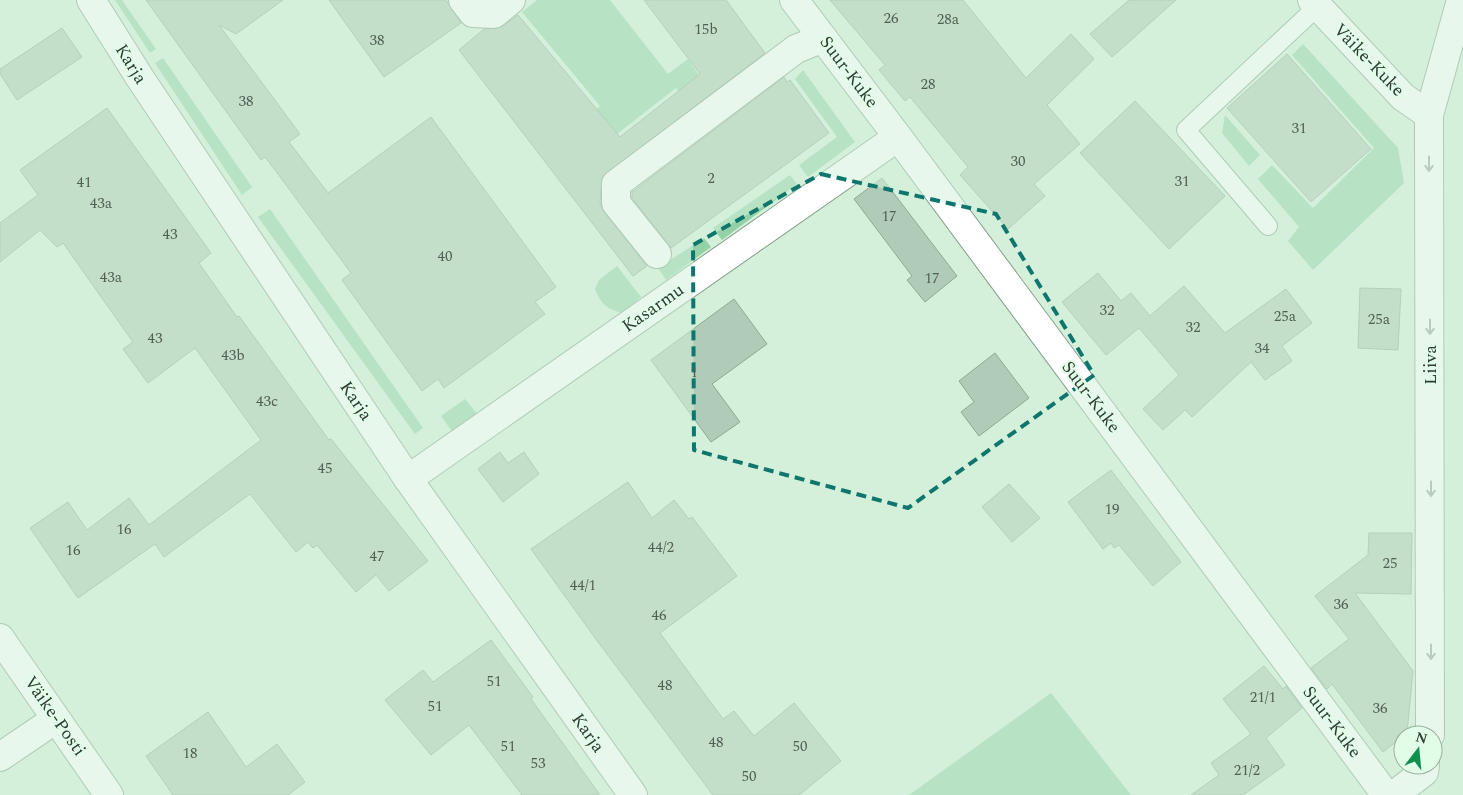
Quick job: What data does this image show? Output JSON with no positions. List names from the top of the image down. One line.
{"streets":{"street":["Väike-Kuke","Karja","Suur-Kuke","Kasarmu","Liiva","Väike-Posti"]},"crossings":[["Väike-Kuke","Liiva"],["Karja","Kasarmu"],["Suur-Kuke","Kasarmu"]],"one_way":["Liiva"],"house_numbers":["26","28a","15b","38","28","38","31","30","2","31","41","43a","17","43","40","43a","17","32","25a","25a","32","43","34","43b","1","43c","45","19","16","44/2","16","47","25","44/1","36","46","51","48","21/1","51","36","48","51","50","18","53","21/2","50"],"north":"top"}
